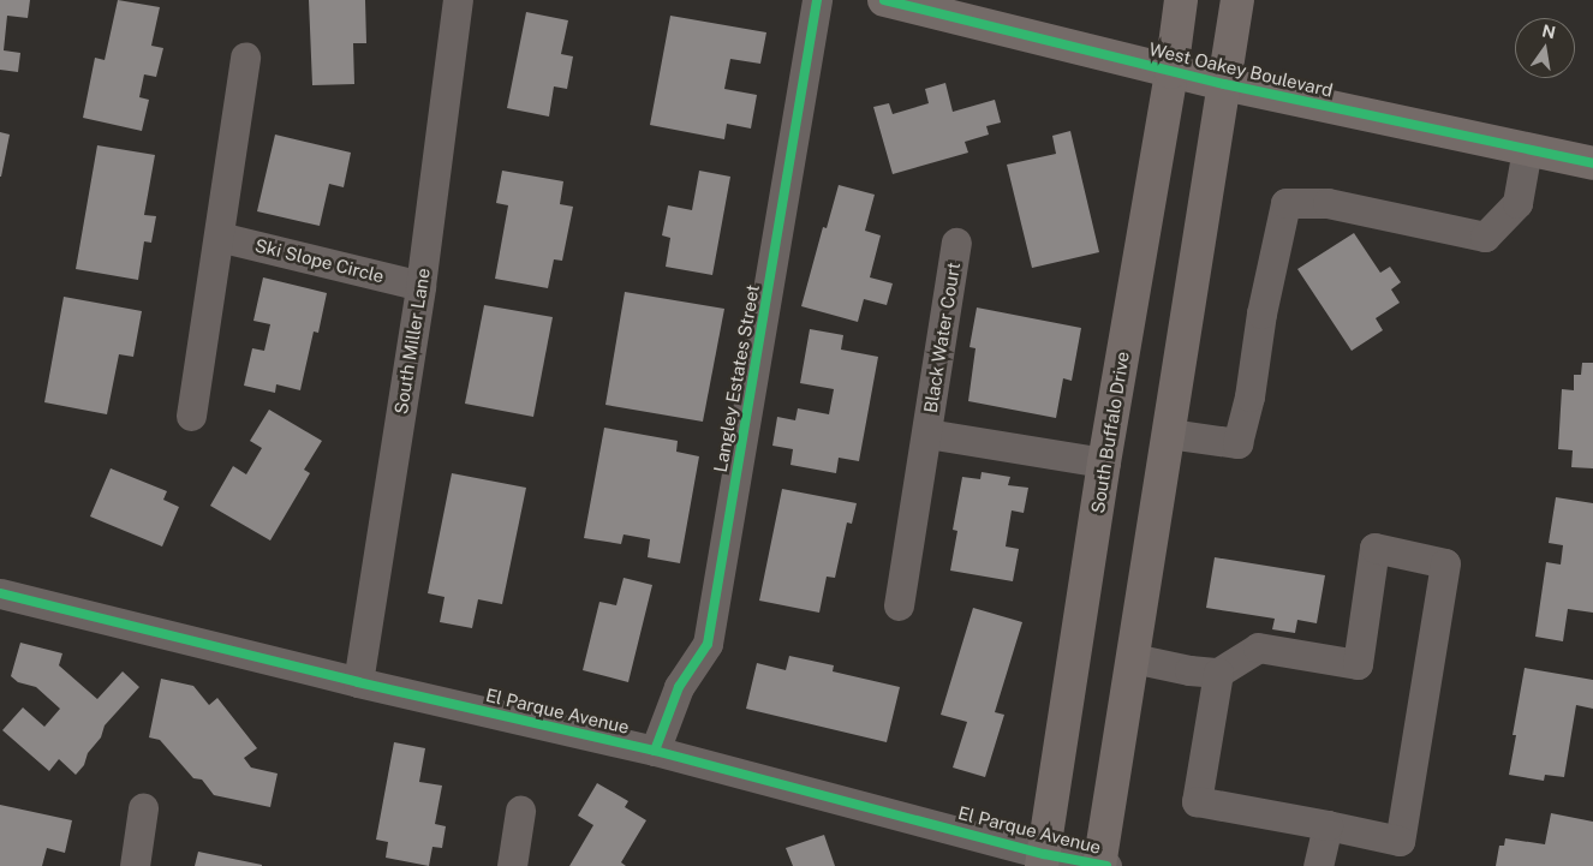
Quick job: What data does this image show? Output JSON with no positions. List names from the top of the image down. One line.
{"streets":{"main road":["West Oakey Boulevard","South Buffalo Drive"],"street":["Ski Slope Circle","Black Water Court","South Miller Lane","Langley Estates Street","El Parque Avenue"]},"crossings":[["West Oakey Boulevard","South Buffalo Drive"],["Ski Slope Circle","South Miller Lane"],["Black Water Court","South Buffalo Drive"],["South Miller Lane","El Parque Avenue"],["Langley Estates Street","El Parque Avenue"],["South Buffalo Drive","El Parque Avenue"]],"north":"top"}
